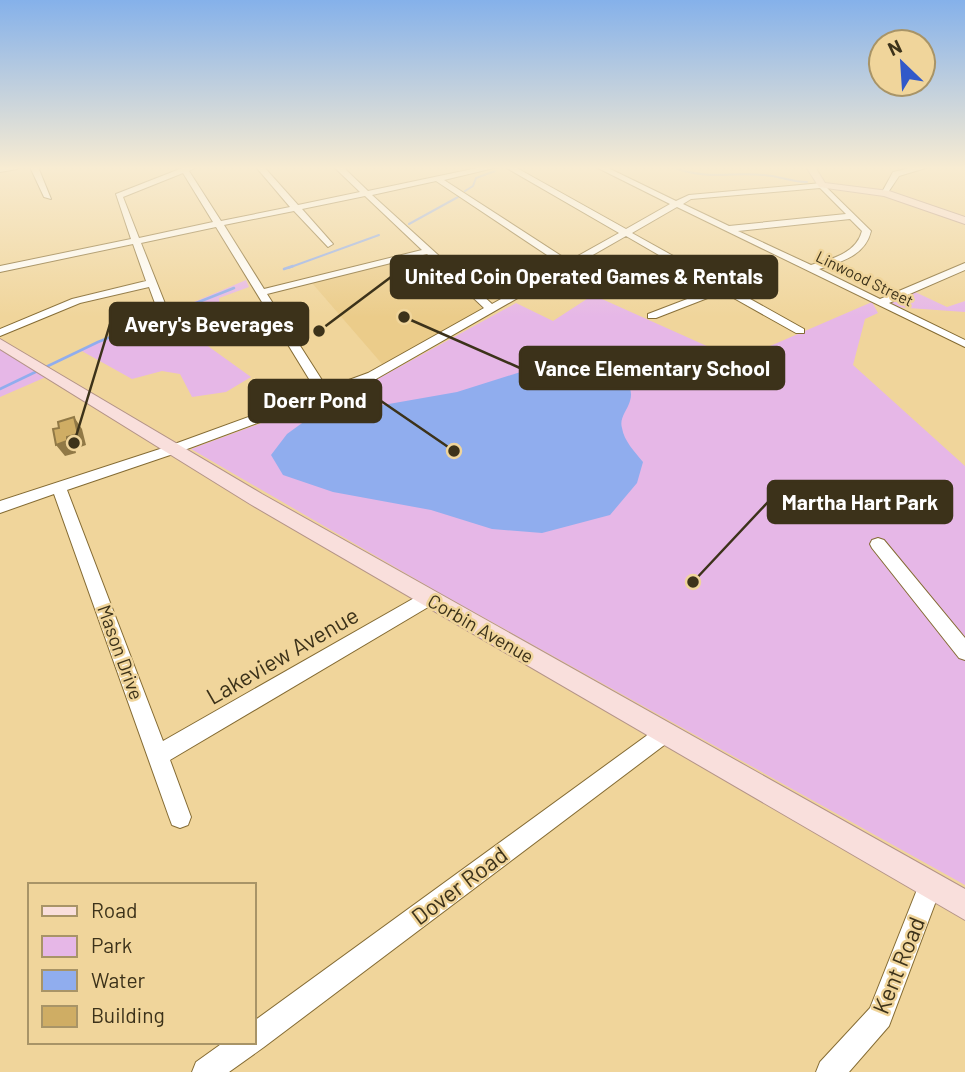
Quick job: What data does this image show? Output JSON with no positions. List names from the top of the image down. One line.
{"streets":{"main road":["Corbin Avenue"],"street":["Linwood Street","Mason Drive","Lakeview Avenue","Dover Road","Kent Road"]},"crossings":[["Corbin Avenue","Lakeview Avenue"],["Corbin Avenue","Dover Road"],["Corbin Avenue","Kent Road"],["Mason Drive","Lakeview Avenue"]],"places":["Vance Elementary School","United Coin Operated Games & Rentals","Avery's Beverages","Doerr Pond","Martha Hart Park"],"legend":["Road","Park","Water","Building"],"north":"top left"}
